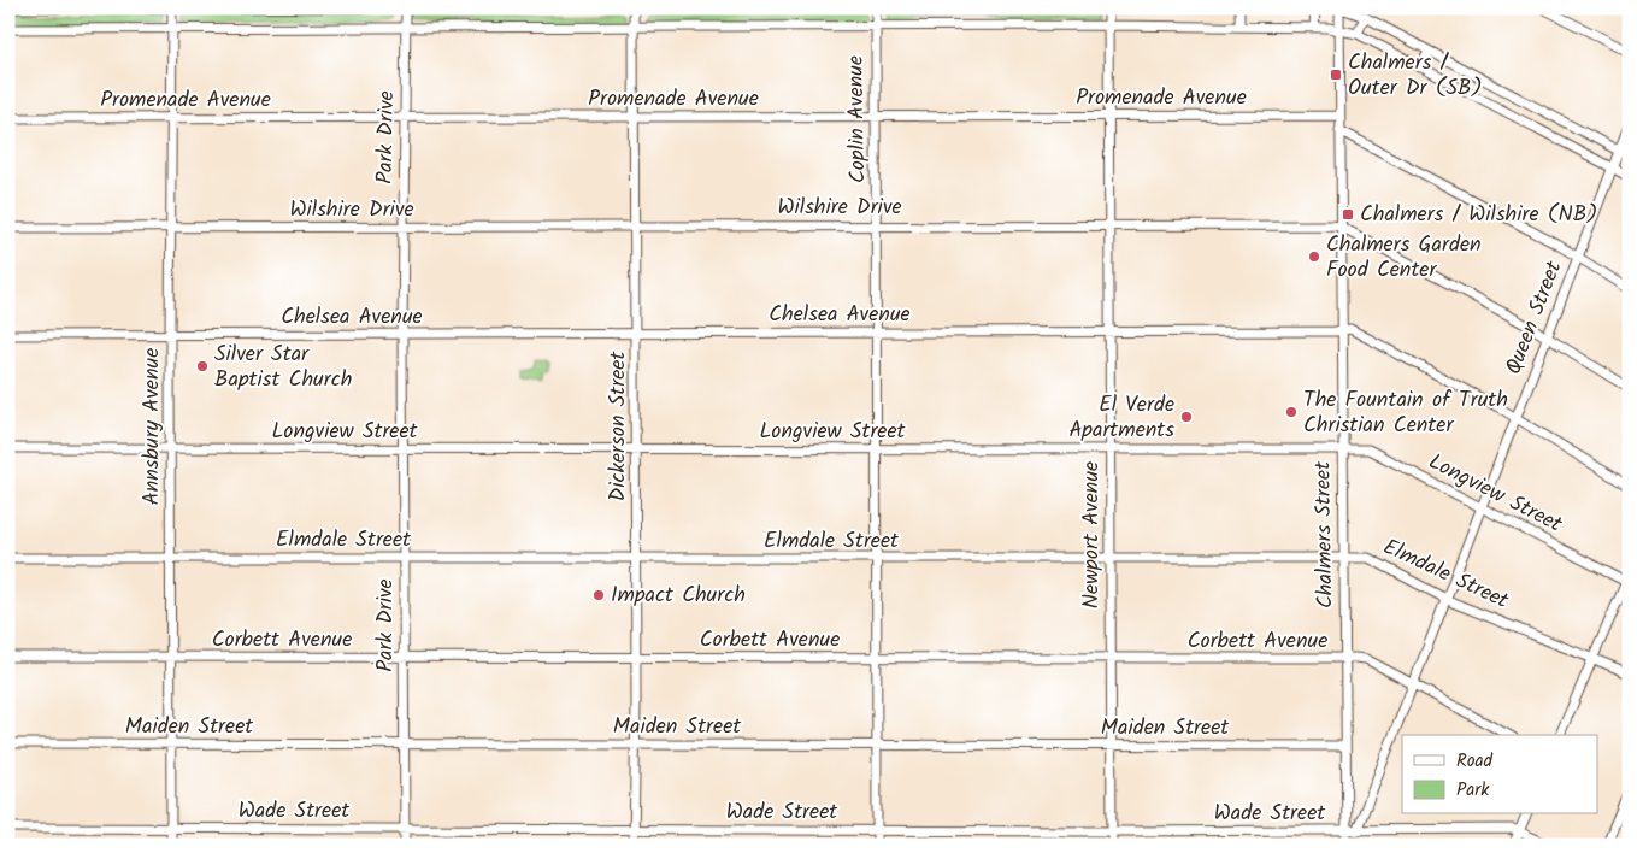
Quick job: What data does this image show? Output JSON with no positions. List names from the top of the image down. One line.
{"streets":{"street":["Promenade Avenue","Coplin Avenue","Park Drive","Wilshire Drive","Chelsea Avenue","Queen Street","Annsbury Avenue","Dickerson Street","Longview Street","Newport Avenue","Chalmers Street","Elmdale Street","Corbett Avenue","Maiden Street","Wade Street"]},"crossings":[["Promenade Avenue","Coplin Avenue"],["Promenade Avenue","Park Drive"],["Promenade Avenue","Annsbury Avenue"],["Promenade Avenue","Dickerson Street"],["Promenade Avenue","Newport Avenue"],["Promenade Avenue","Chalmers Street"],["Coplin Avenue","Wilshire Drive"],["Coplin Avenue","Chelsea Avenue"],["Coplin Avenue","Longview Street"],["Coplin Avenue","Elmdale Street"],["Coplin Avenue","Corbett Avenue"],["Coplin Avenue","Maiden Street"],["Coplin Avenue","Wade Street"],["Park Drive","Wilshire Drive"],["Park Drive","Chelsea Avenue"],["Park Drive","Longview Street"],["Park Drive","Elmdale Street"],["Park Drive","Corbett Avenue"],["Park Drive","Maiden Street"],["Park Drive","Wade Street"],["Wilshire Drive","Queen Street"],["Wilshire Drive","Annsbury Avenue"],["Wilshire Drive","Dickerson Street"],["Wilshire Drive","Newport Avenue"],["Wilshire Drive","Chalmers Street"],["Chelsea Avenue","Queen Street"],["Chelsea Avenue","Annsbury Avenue"],["Chelsea Avenue","Dickerson Street"],["Chelsea Avenue","Newport Avenue"],["Chelsea Avenue","Chalmers Street"],["Queen Street","Longview Street"],["Queen Street","Chalmers Street"],["Queen Street","Elmdale Street"],["Queen Street","Corbett Avenue"],["Queen Street","Wade Street"],["Annsbury Avenue","Longview Street"],["Annsbury Avenue","Elmdale Street"],["Annsbury Avenue","Corbett Avenue"],["Annsbury Avenue","Maiden Street"],["Annsbury Avenue","Wade Street"],["Dickerson Street","Longview Street"],["Dickerson Street","Elmdale Street"],["Dickerson Street","Corbett Avenue"],["Dickerson Street","Maiden Street"],["Dickerson Street","Wade Street"],["Longview Street","Newport Avenue"],["Longview Street","Chalmers Street"],["Newport Avenue","Elmdale Street"],["Newport Avenue","Corbett Avenue"],["Newport Avenue","Maiden Street"],["Newport Avenue","Wade Street"],["Chalmers Street","Elmdale Street"],["Chalmers Street","Corbett Avenue"],["Chalmers Street","Maiden Street"],["Chalmers Street","Wade Street"]],"places":{"transit":["Chalmers / Outer Dr (SB)","Chalmers / Wilshire (NB)"],"other":["Chalmers Garden Food Center","Silver Star Baptist Church","The Fountain of Truth Christian Center","El Verde Apartments","Impact Church"]},"legend":["Road","Park"]}
